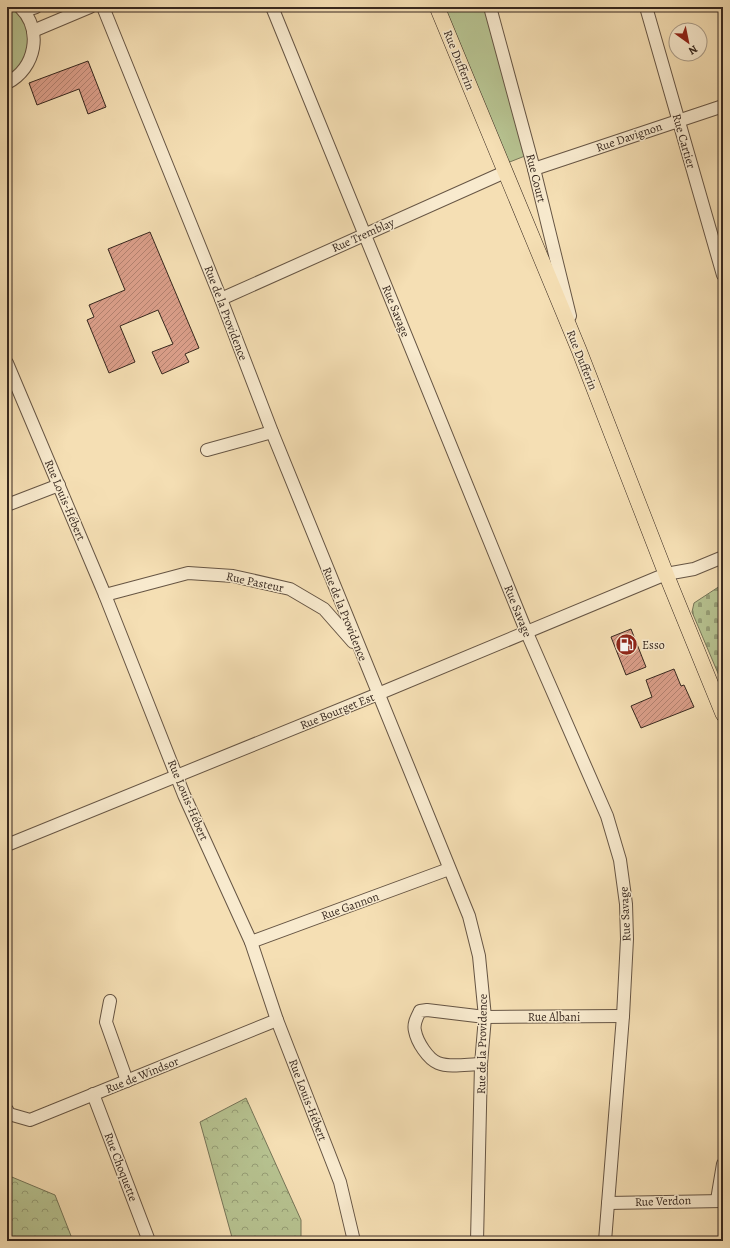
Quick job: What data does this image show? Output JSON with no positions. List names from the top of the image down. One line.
{"streets":{"main road":["Rue Dufferin"],"street":["Rue Davignon","Rue Cartier","Rue Court","Rue Tremblay","Rue Savage","Rue de la Providence","Rue Louis-Hébert","Rue Pasteur","Rue Bourget Est","Rue Gannon","Rue Albani","Rue de Windsor","Rue Choquette","Rue Verdon"]},"crossings":[["Rue Dufferin","Rue Court"],["Rue Dufferin","Rue Tremblay"],["Rue Dufferin","Rue Bourget Est"],["Rue Davignon","Rue Cartier"],["Rue Davignon","Rue Court"],["Rue Tremblay","Rue Savage"],["Rue Tremblay","Rue de la Providence"],["Rue Savage","Rue Bourget Est"],["Rue Savage","Rue Albani"],["Rue Savage","Rue Verdon"],["Rue de la Providence","Rue Pasteur"],["Rue de la Providence","Rue Bourget Est"],["Rue de la Providence","Rue Gannon"],["Rue de la Providence","Rue Albani"],["Rue Louis-Hébert","Rue Pasteur"],["Rue Louis-Hébert","Rue Bourget Est"],["Rue Louis-Hébert","Rue Gannon"],["Rue Louis-Hébert","Rue de Windsor"],["Rue de Windsor","Rue Choquette"]],"places":{"fuel station":["Esso"]},"north":"bottom right"}
